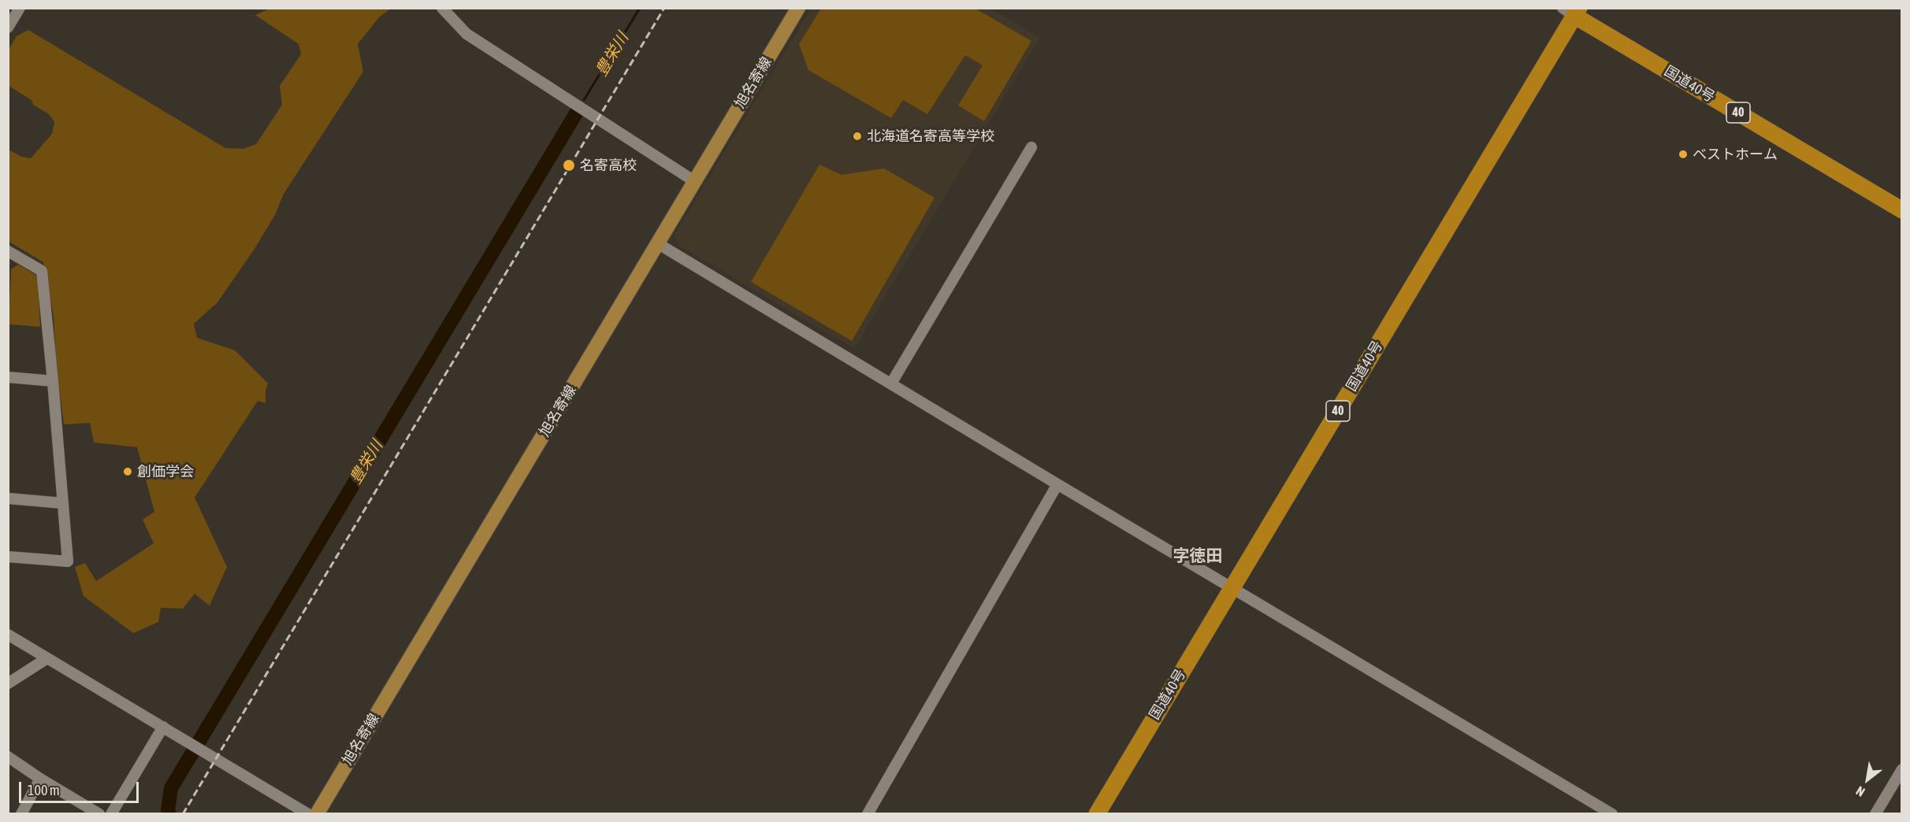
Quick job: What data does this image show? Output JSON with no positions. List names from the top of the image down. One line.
{"streets":{"highway":["国道40号","40"],"main road":["旭名寄線"]},"districts":["字徳田"],"water":["豊栄川"],"places":["北海道名寄高等学校","ベストホーム","名寄高校","創価学会"],"scale_bar":"100 m","north":"bottom left"}
